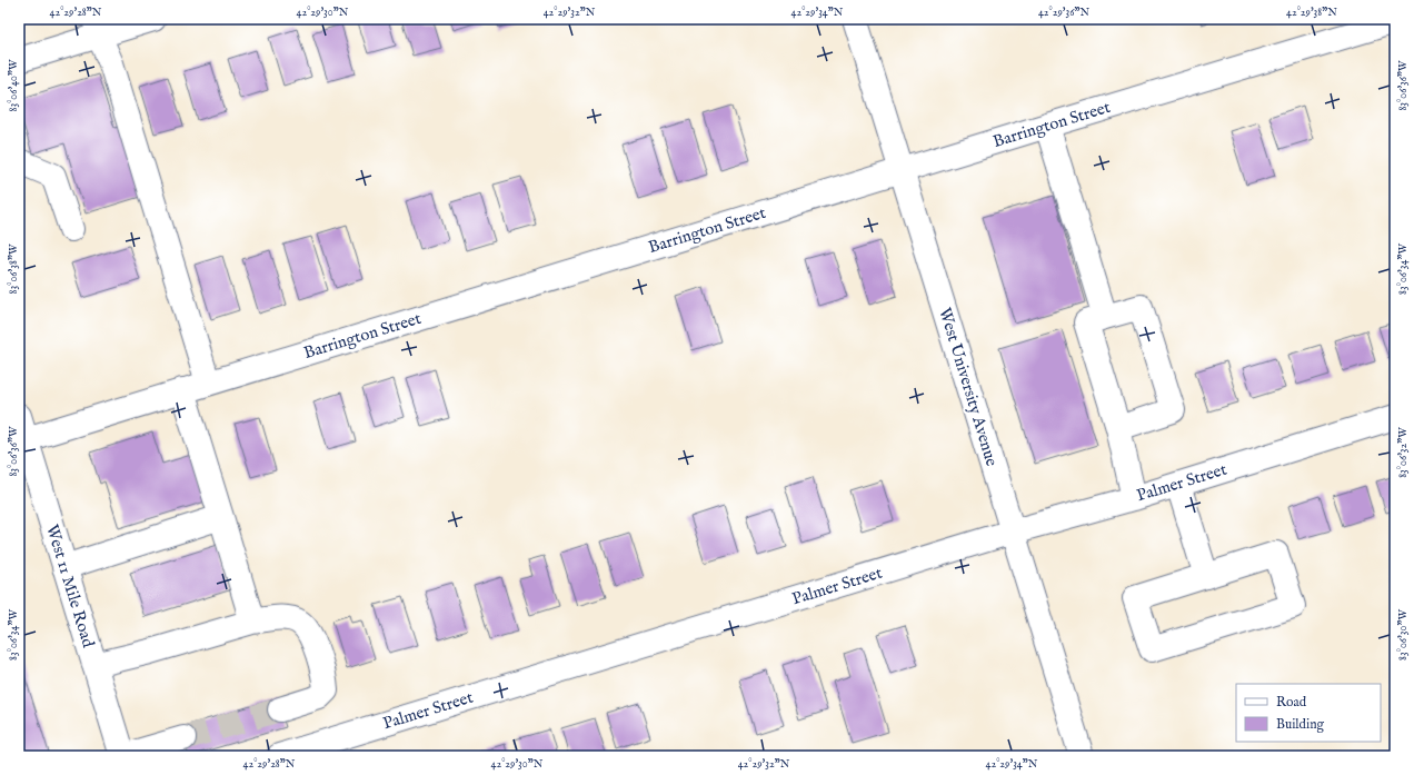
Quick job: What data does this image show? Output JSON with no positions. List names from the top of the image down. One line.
{"streets":{"street":["Barrington Street","West University Avenue","Palmer Street","West 11 Mile Road"]},"crossings":[["Barrington Street","West University Avenue"],["Barrington Street","West 11 Mile Road"],["West University Avenue","Palmer Street"]],"legend":["Road","Building"],"coordinates":["42°29'28\"N","42°29'30\"N","42°29'32\"N","42°29'34\"N","42°29'36\"N","42°29'38\"N","83°06'40\"W","83°06'36\"W","83°06'38\"W","83°06'34\"W","83°06'32\"W","83°06'30\"W"]}
